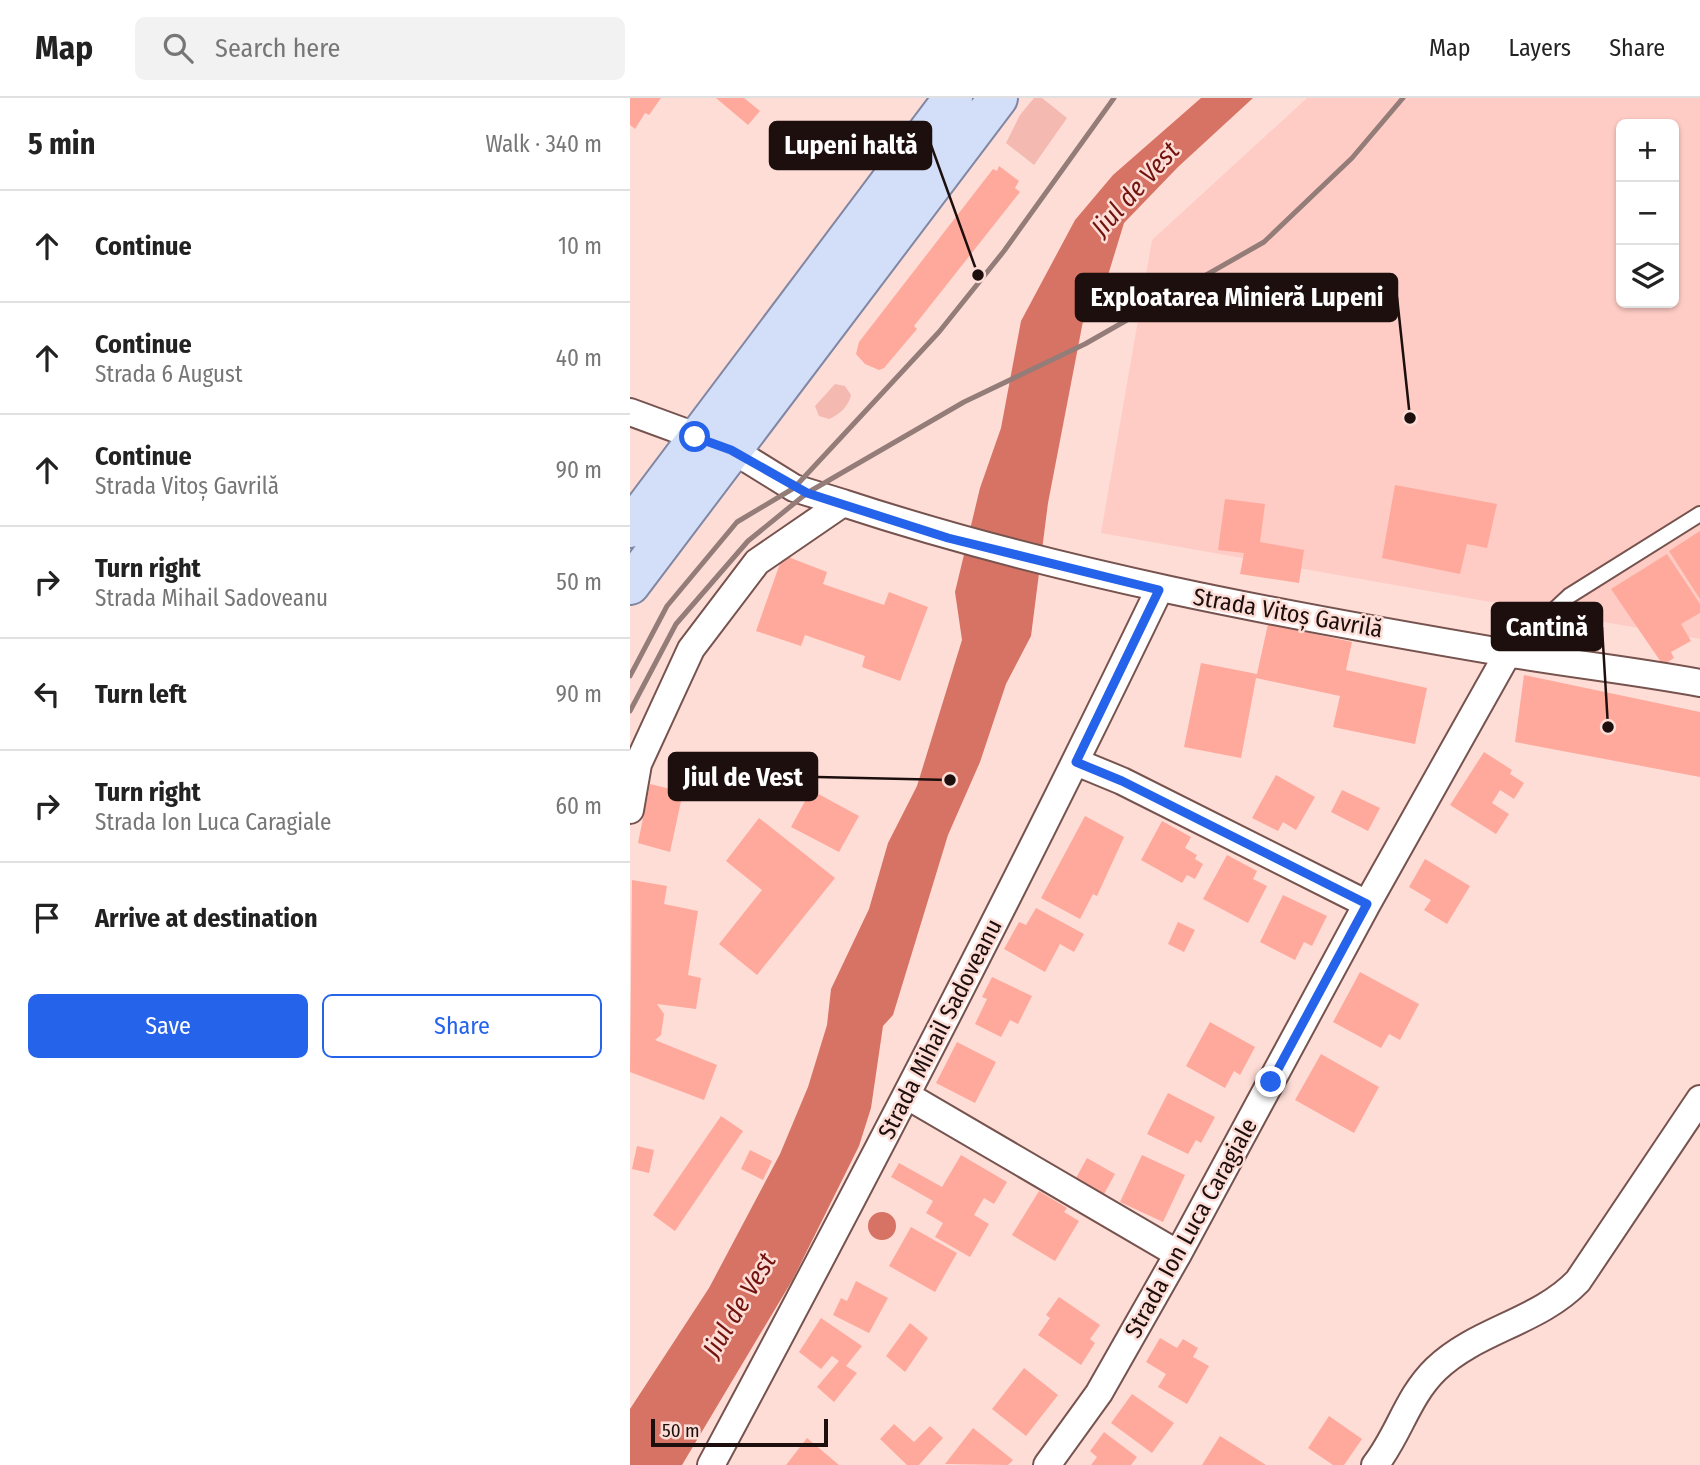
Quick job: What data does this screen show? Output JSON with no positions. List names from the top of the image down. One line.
{"streets":{"street":["Strada Vitoș Gavrilă","Strada Mihail Sadoveanu","Strada Ion Luca Caragiale"]},"crossings":[["Strada Vitoș Gavrilă","Strada Mihail Sadoveanu"],["Strada Vitoș Gavrilă","Strada Ion Luca Caragiale"]],"water":["Jiul de Vest"],"places":["Lupeni haltă","Exploatarea Minieră Lupeni","Cantină","Jiul de Vest"],"scale_bar":"50 m","page":{"header":"Map","search":"Search here","nav":["Map","Layers","Share"],"heading":["5 min","Walk · 340 m"],"map_buttons":["+","−"],"list":[["Continue","10 m"],["Continue","Strada 6 August","40 m"],["Continue","Strada Vitoș Gavrilă","90 m"],["Turn right","Strada Mihail Sadoveanu","50 m"],["Turn left","90 m"],["Turn right","Strada Ion Luca Caragiale","60 m"],"Arrive at destination"],"buttons":["Save","Share"],"scale":"50 m"}}
